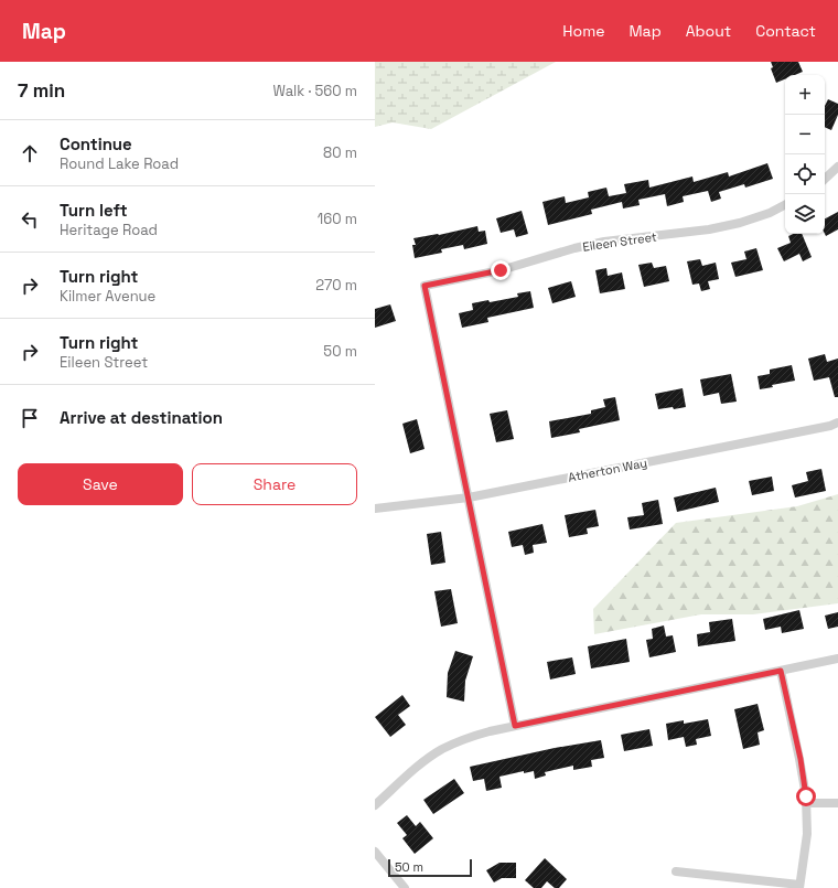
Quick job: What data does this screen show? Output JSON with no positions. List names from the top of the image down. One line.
{"streets":{"street":["Eileen Street","Atherton Way"]},"crossings":[["Eileen Street","Atherton Way"]],"scale_bar":"50 m","page":{"header":"Map","nav":["Home","Map","About","Contact"],"heading":["7 min","Walk · 560 m"],"map_buttons":["+","−"],"list":[["Continue","Round Lake Road","80 m"],["Turn left","Heritage Road","160 m"],["Turn right","Kilmer Avenue","270 m"],["Turn right","Eileen Street","50 m"],"Arrive at destination"],"buttons":["Save","Share"],"scale":"50 m"}}
